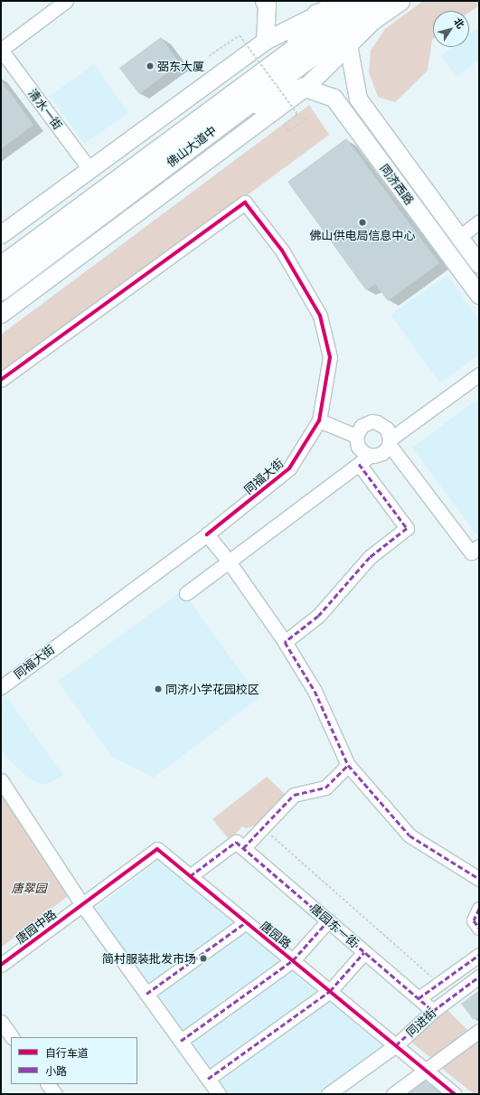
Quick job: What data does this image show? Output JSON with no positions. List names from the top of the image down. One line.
{"streets":{"highway":["佛山大道中"],"main road":["同济西路"],"street":["清水一街","同福大街","唐园东一街","唐园中路","唐园路","同进街"]},"crossings":[["唐园东一街","同进街"],["唐园中路","唐园路"],["唐园路","同进街"]],"parks":["唐翠园"],"places":["弼东大厦","佛山供电局信息中心","同济小学花园校区","简村服装批发市场"],"legend":["自行车道","小路"],"north":"top right"}
